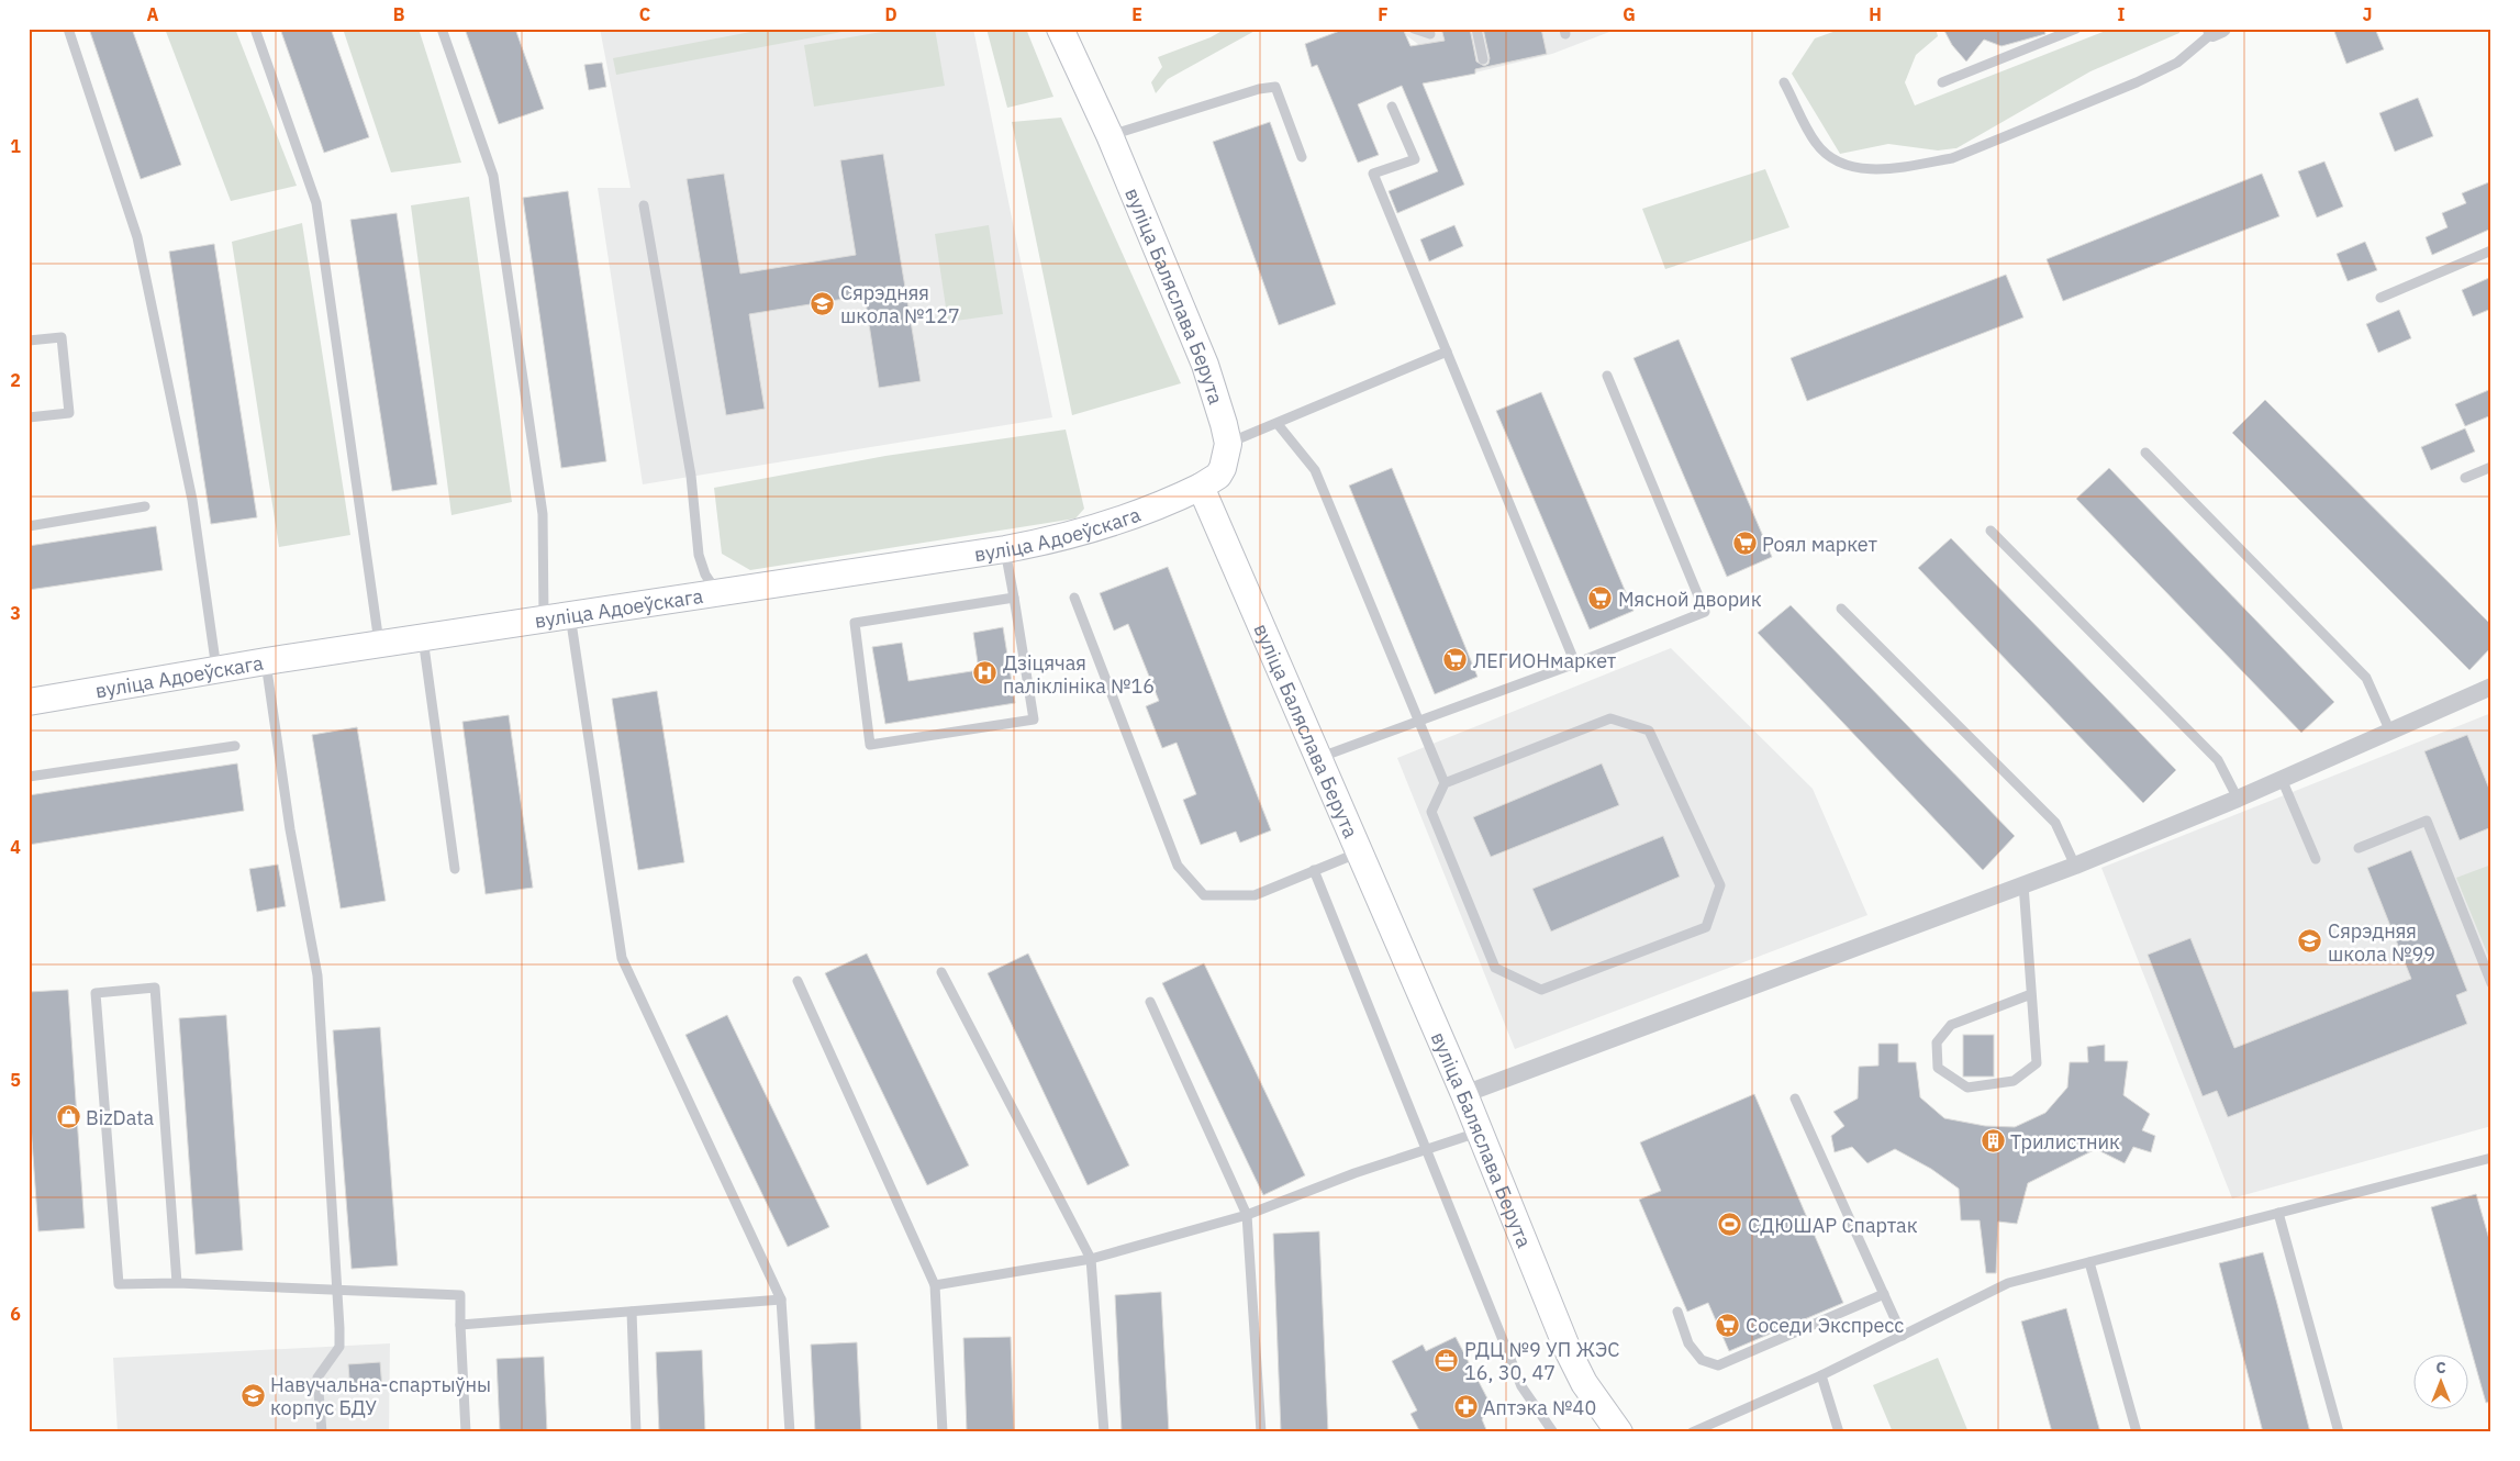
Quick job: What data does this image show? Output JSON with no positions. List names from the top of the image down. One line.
{"streets":{"street":["вуліца Баляслава Берута","вуліца Адоеўскага"]},"crossings":[["вуліца Баляслава Берута","вуліца Адоеўскага"]],"places":{"school or university":["Сярэдняя школа №127","Сярэдняя школа №99","Навучальна-спартыўны корпус БДУ"],"supermarket":["Роял маркет","Мясной дворик","ЛЕГИОНмаркет","Соседи Экспресс"],"hospital":["Дзіцячая паліклініка №16"],"shop":["BizData"],"building":["Трилистник"],"sports":["СДЮШАР Спартак"],"office":["РДЦ №9 УП ЖЭС 16, 30, 47"],"pharmacy":["Аптэка №40"]},"north":"top","grid":{"columns":["A","B","C","D","E","F","G","H","I","J"],"rows":["1","2","3","4","5","6"]}}
